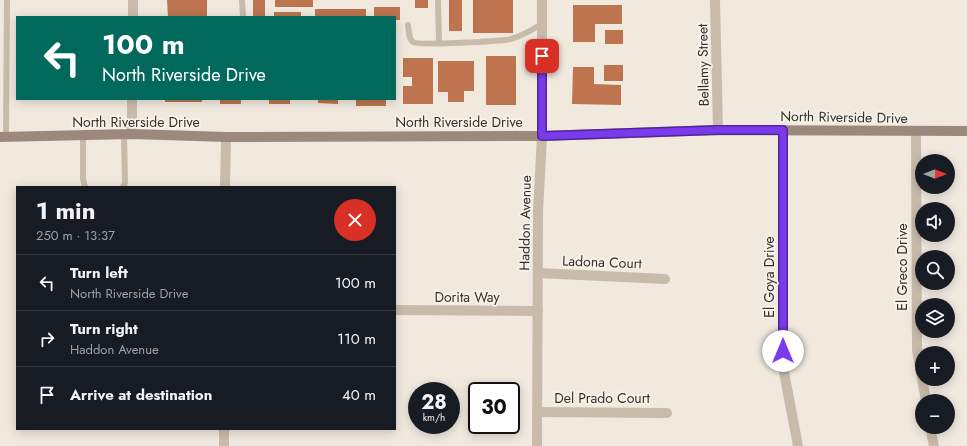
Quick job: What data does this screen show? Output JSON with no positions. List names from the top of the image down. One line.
{"streets":{"street":["Bellamy Street","North Riverside Drive","Haddon Avenue","Ladona Court","El Greco Drive","El Goya Drive","Dorita Way","Del Prado Court"]},"crossings":[["Bellamy Street","North Riverside Drive"],["North Riverside Drive","Haddon Avenue"],["North Riverside Drive","El Greco Drive"],["North Riverside Drive","El Goya Drive"],["Haddon Avenue","Ladona Court"],["Haddon Avenue","Dorita Way"],["Haddon Avenue","Del Prado Court"]],"north":"right","page":{"turn":["100 m","North Riverside Drive"],"map_buttons":["+","−"],"heading":["1 min","250 m · 13:37"],"list":[{"name":"Turn left","note":"North Riverside Drive","value":"100 m"},{"name":"Turn right","note":"Haddon Avenue","value":"110 m"},{"name":"Arrive at destination","value":"40 m"}],"speed":"28 km/h","limit":"30"}}
